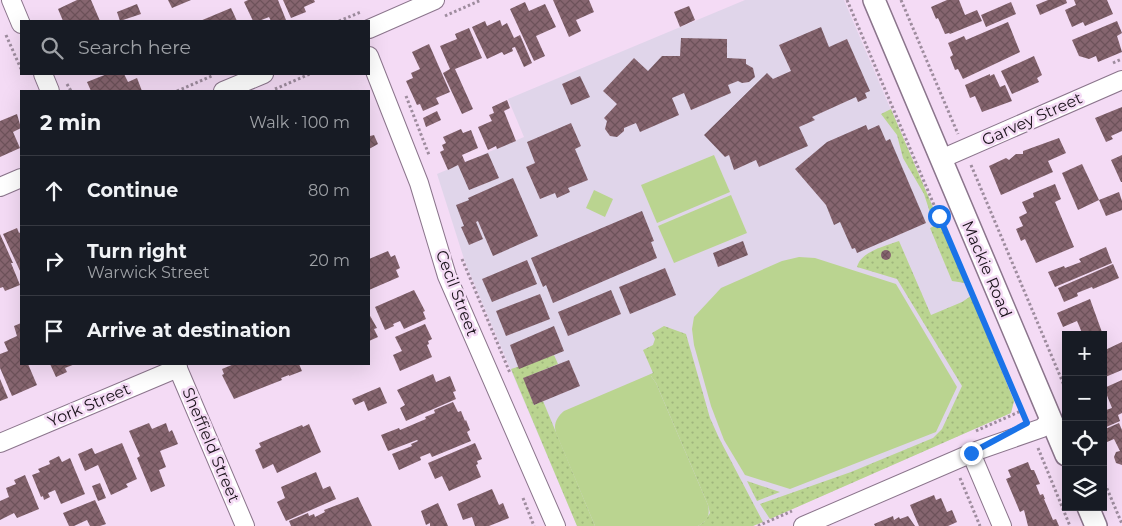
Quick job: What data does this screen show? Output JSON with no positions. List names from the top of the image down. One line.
{"streets":{"street":["Garvey Street","Mackie Road","Cecil Street","York Street","Sheffield Street"]},"crossings":[["Garvey Street","Mackie Road"],["York Street","Sheffield Street"]],"page":{"search":"Search here","heading":["2 min","Walk · 100 m"],"list":[["Continue","80 m"],["Turn right","Warwick Street","20 m"],"Arrive at destination"],"map_buttons":["+","−"]}}
